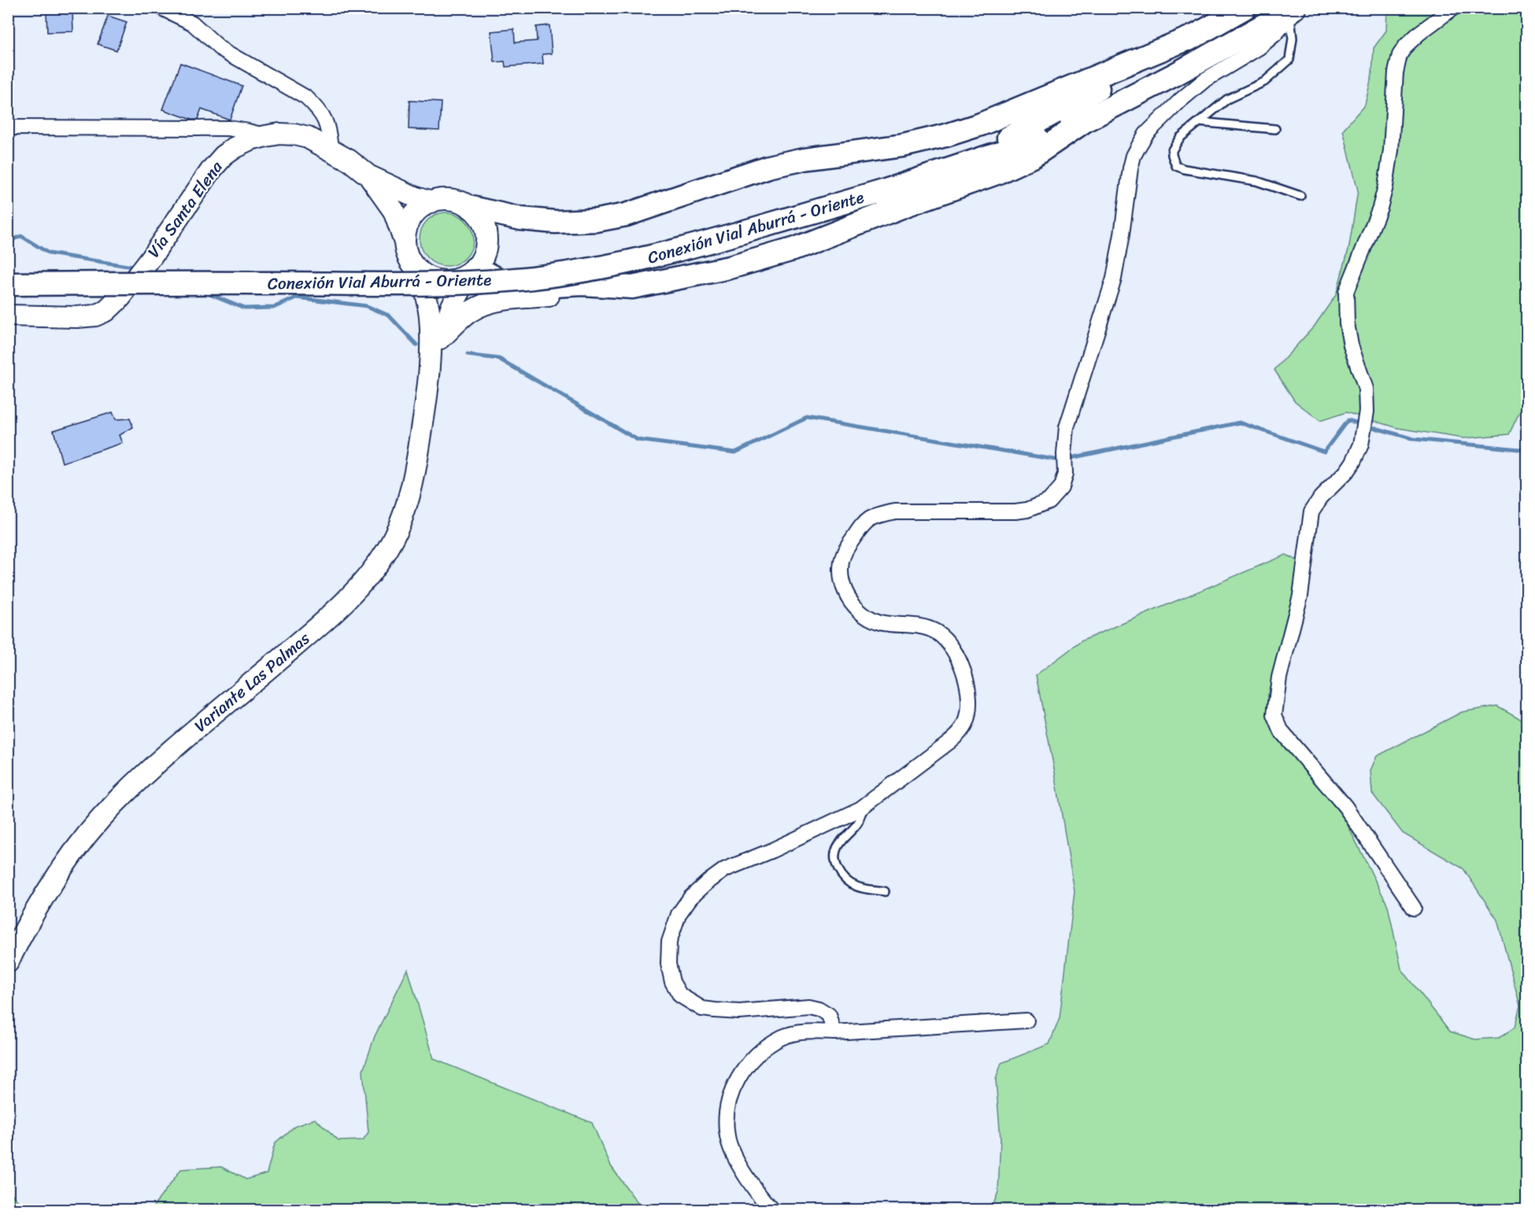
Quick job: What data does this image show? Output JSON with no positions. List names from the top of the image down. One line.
{"streets":{"main road":["Vía Santa Elena","Conexión Vial Aburrá - Oriente","Variante Las Palmas"]},"crossings":[["Vía Santa Elena","Variante Las Palmas"]]}
